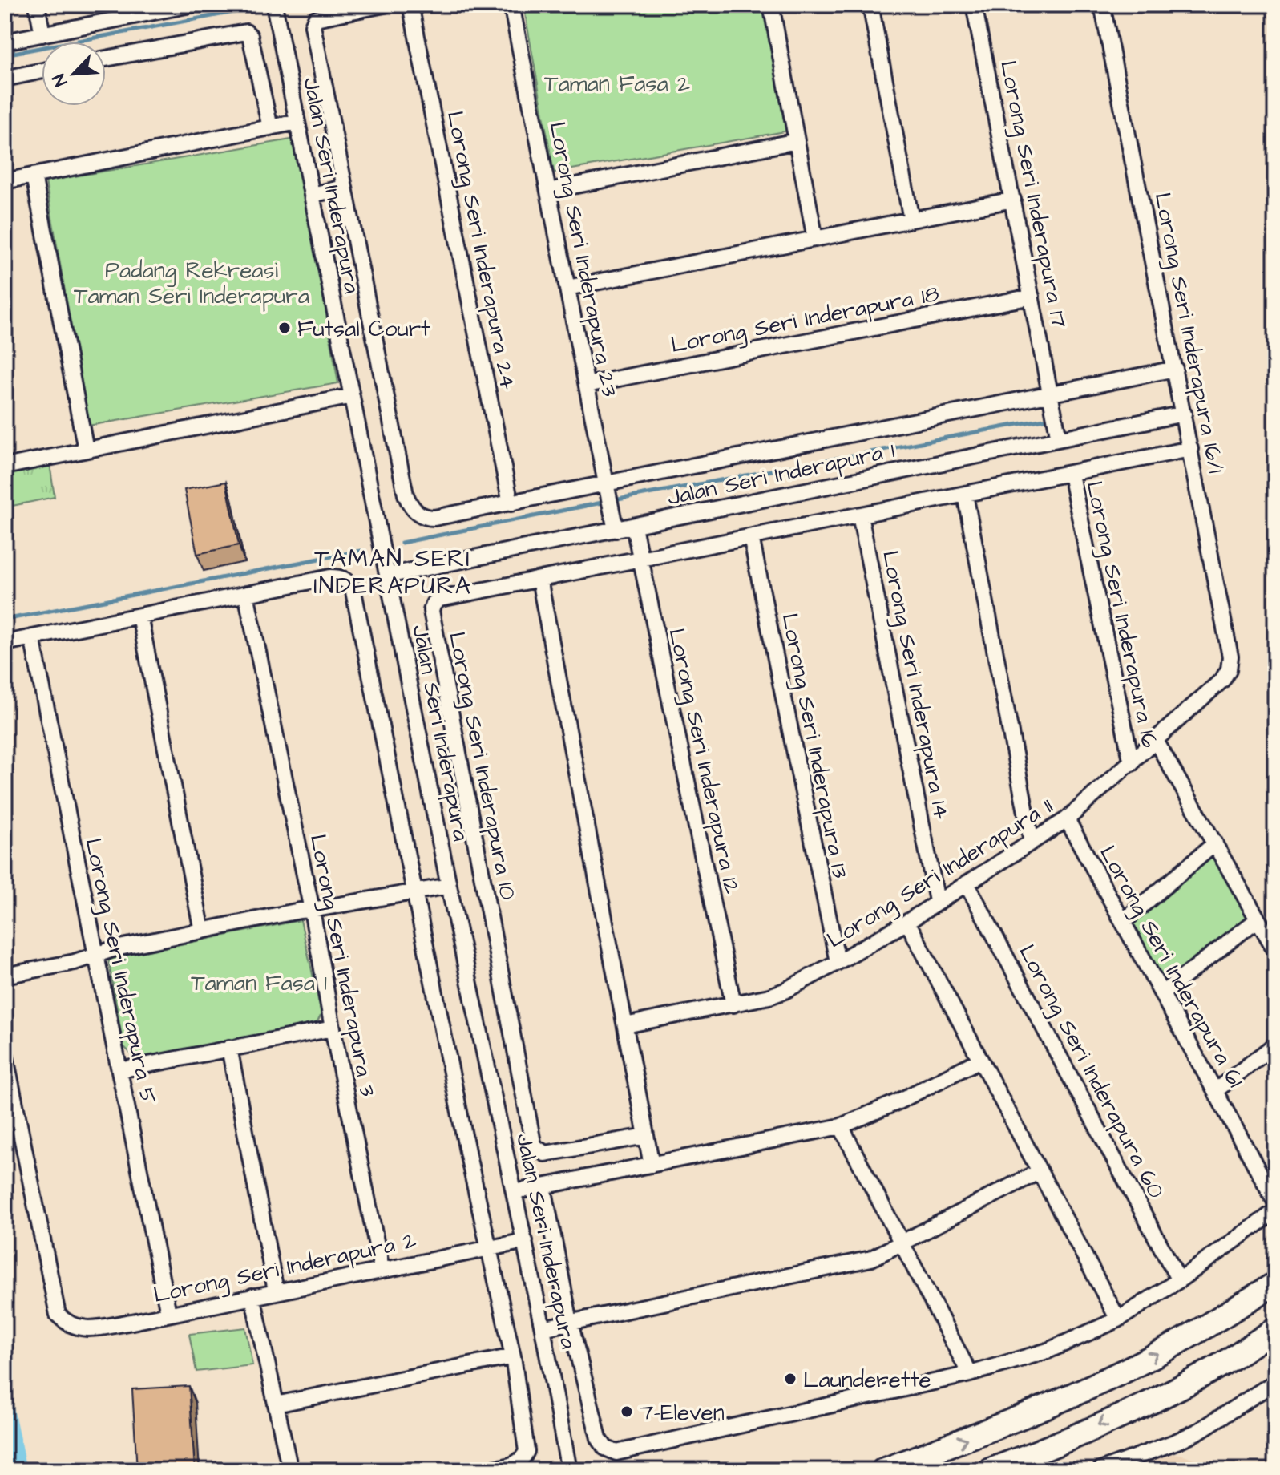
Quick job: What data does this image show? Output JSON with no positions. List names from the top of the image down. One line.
{"streets":{"street":["Jalan Seri Inderapura","Lorong Seri Inderapura 17","Lorong Seri Inderapura 24","Lorong Seri Inderapura 23","Lorong Seri Inderapura 18","Lorong Seri Inderapura 16/1","Jalan Seri Inderapura 1","Lorong Seri Inderapura 16","Lorong Seri Inderapura 14","Lorong Seri Inderapura 13","Lorong Seri Inderapura 12","Lorong Seri Inderapura 10","Lorong Seri Inderapura 11","Lorong Seri Inderapura 3","Lorong Seri Inderapura 61","Lorong Seri Inderapura 5","Lorong Seri Inderapura 60","Lorong Seri Inderapura 2"]},"crossings":[["Jalan Seri Inderapura","Jalan Seri Inderapura 1"],["Jalan Seri Inderapura","Lorong Seri Inderapura 2"],["Lorong Seri Inderapura 17","Lorong Seri Inderapura 18"],["Lorong Seri Inderapura 17","Jalan Seri Inderapura 1"],["Lorong Seri Inderapura 23","Lorong Seri Inderapura 18"],["Lorong Seri Inderapura 23","Jalan Seri Inderapura 1"],["Lorong Seri Inderapura 16/1","Jalan Seri Inderapura 1"],["Lorong Seri Inderapura 16/1","Lorong Seri Inderapura 11"],["Jalan Seri Inderapura 1","Lorong Seri Inderapura 12"],["Lorong Seri Inderapura 16","Lorong Seri Inderapura 11"],["Lorong Seri Inderapura 14","Lorong Seri Inderapura 11"],["Lorong Seri Inderapura 13","Lorong Seri Inderapura 11"],["Lorong Seri Inderapura 12","Lorong Seri Inderapura 11"],["Lorong Seri Inderapura 11","Lorong Seri Inderapura 61"],["Lorong Seri Inderapura 11","Lorong Seri Inderapura 60"],["Lorong Seri Inderapura 3","Lorong Seri Inderapura 2"],["Lorong Seri Inderapura 5","Lorong Seri Inderapura 2"]],"districts":["TAMAN SERI INDERAPURA"],"parks":["Taman Fasa 2","Padang Rekreasi Taman Seri Inderapura","Taman Fasa 1"],"places":["Futsal Court","Launderette","7-Eleven"],"north":"bottom left"}
